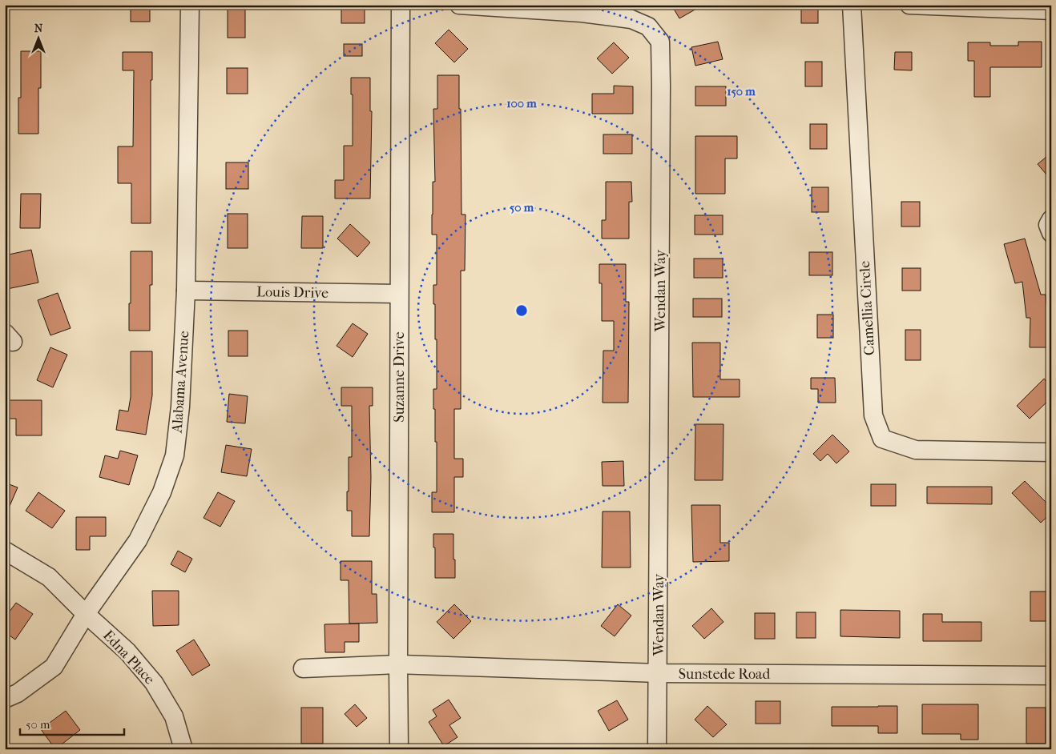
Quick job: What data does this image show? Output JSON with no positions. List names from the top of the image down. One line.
{"streets":{"street":["Wendan Way","Louis Drive","Camellia Circle","Suzanne Drive","Alabama Avenue","Edna Place","Sunstede Road"]},"crossings":[["Wendan Way","Sunstede Road"],["Louis Drive","Suzanne Drive"],["Louis Drive","Alabama Avenue"],["Suzanne Drive","Sunstede Road"],["Alabama Avenue","Edna Place"]],"scale_bar":"50 m","north":"top","rings":["150 m","100 m","50 m"]}
